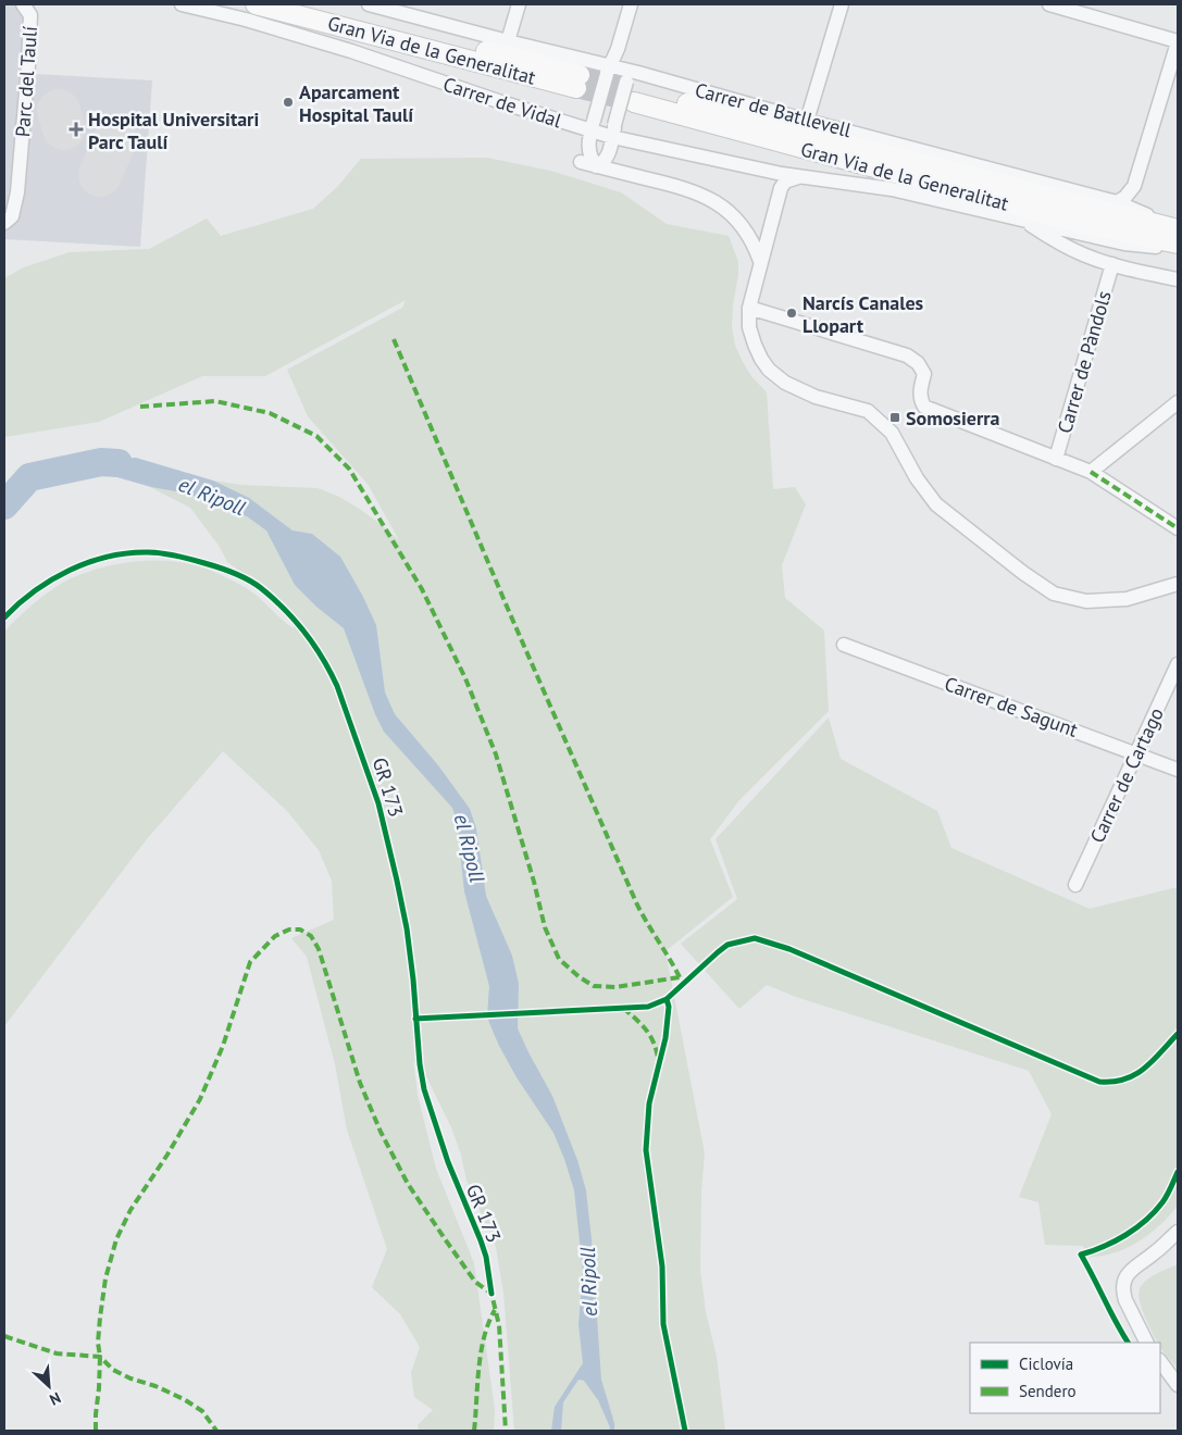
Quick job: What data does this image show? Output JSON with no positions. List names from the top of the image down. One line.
{"streets":{"street":["Gran Via de la Generalitat","Parc del Taulí","Carrer de Vidal","Carrer de Batllevell","Carrer de Pàndols","Carrer de Sagunt","Carrer de Cartago"],"cycle path":["GR 173"]},"crossings":[["Gran Via de la Generalitat","Carrer de Batllevell"],["Carrer de Sagunt","Carrer de Cartago"]],"water":["el Ripoll"],"places":{"other":["Aparcament Hospital Taulí","Narcís Canales Llopart"],"health":["Hospital Universitari Parc Taulí"],"transit":["Somosierra"]},"legend":["Ciclovía","Sendero"],"north":"bottom right"}
